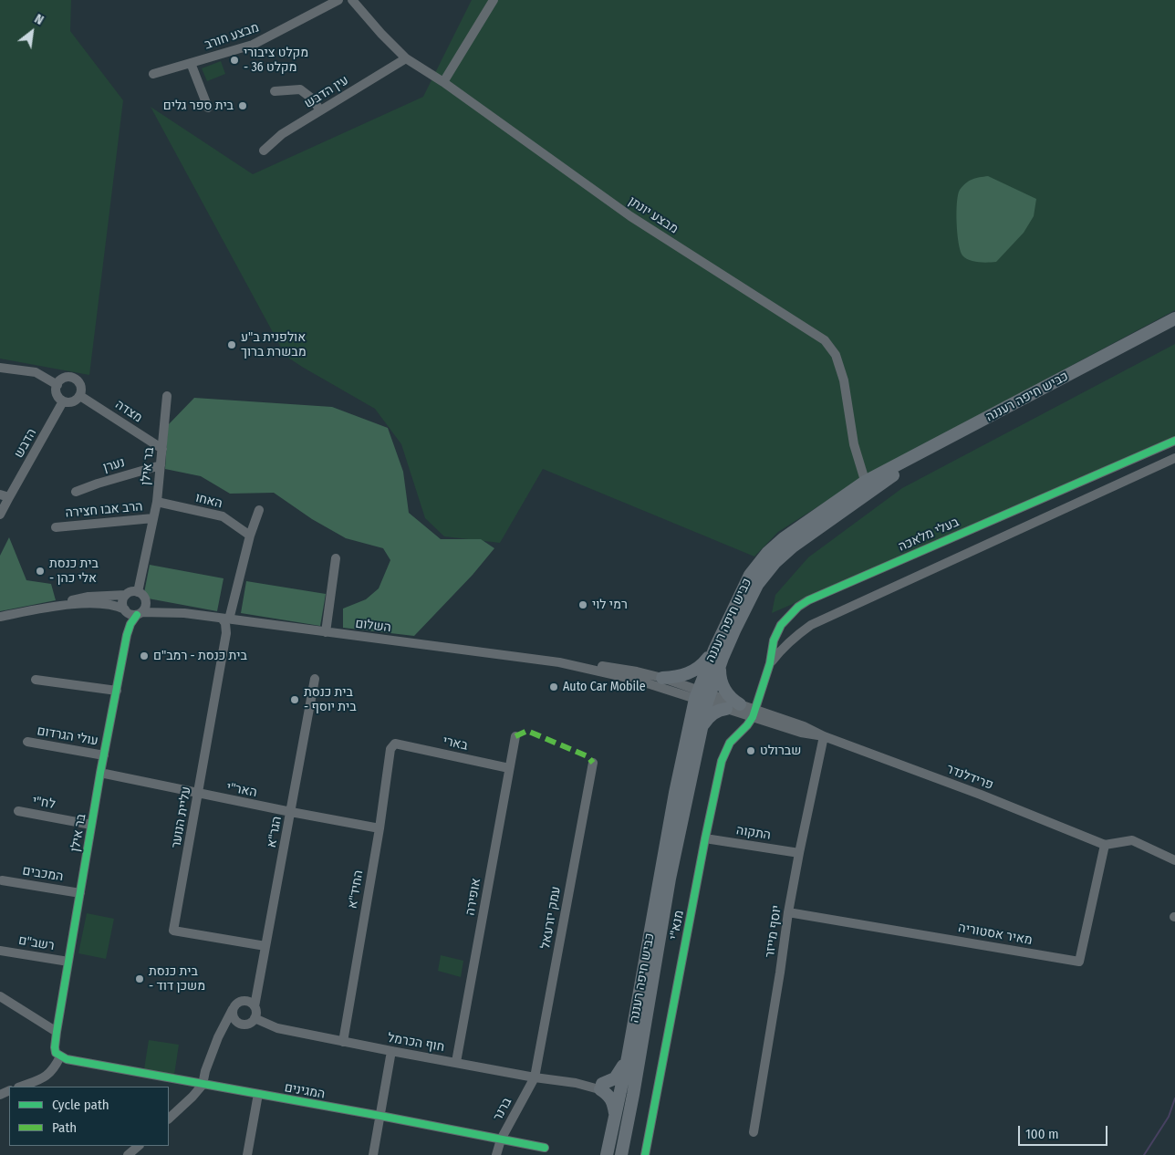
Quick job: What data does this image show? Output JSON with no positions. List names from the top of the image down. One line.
{"streets":{"highway":["כביש חיפה רעננה"],"street":["מבצע חורב","עין הדבש","מבצע יונתן","מצדה","הדבש","נערן","בר אילן","האחו","הרב אבו חצירה","בעלי מלאכה","השלום","עולי הגרדום","בארי","פרידלנדר","האר\"י","לח\"י","עליית הנוער","הגר\"א","התקוה","המכבים","החיד\"א","אופירה","עמק יזרעאל","מנא\"י","יוסף מייזר","מאיר אסטוריה","רשב\"ם","חוף הכרמל","המגינים","ברנר"]},"crossings":[["עין הדבש","מבצע יונתן"],["מבצע יונתן","כביש חיפה רעננה"],["כביש חיפה רעננה","השלום"],["כביש חיפה רעננה","פרידלנדר"],["כביש חיפה רעננה","חוף הכרמל"],["מצדה","הדבש"],["מצדה","בר אילן"],["נערן","בר אילן"],["בר אילן","האחו"],["בר אילן","הרב אבו חצירה"],["בר אילן","השלום"],["בר אילן","עולי הגרדום"],["בר אילן","האר\"י"],["בר אילן","לח\"י"],["בר אילן","המכבים"],["בר אילן","רשב\"ם"],["בר אילן","המגינים"],["בעלי מלאכה","פרידלנדר"],["בעלי מלאכה","מנא\"י"],["השלום","פרידלנדר"],["השלום","עליית הנוער"],["בארי","החיד\"א"],["בארי","אופירה"],["פרידלנדר","מנא\"י"],["פרידלנדר","יוסף מייזר"],["פרידלנדר","מאיר אסטוריה"],["האר\"י","עליית הנוער"],["האר\"י","הגר\"א"],["האר\"י","החיד\"א"],["עליית הנוער","הגר\"א"],["הגר\"א","חוף הכרמל"],["התקוה","מנא\"י"],["התקוה","יוסף מייזר"],["החיד\"א","חוף הכרמל"],["אופירה","חוף הכרמל"],["עמק יזרעאל","חוף הכרמל"],["עמק יזרעאל","ברנר"],["יוסף מייזר","מאיר אסטוריה"],["חוף הכרמל","ברנר"],["המגינים","ברנר"]],"places":["מקלט ציבורי - מקלט 36","בית ספר גלים","אולפנית ב\"ע מבשרת ברוך","בית כנסת - אלי כהן","רמי לוי","בית כנסת - רמב\"ם","Auto Car Mobile","בית כנסת - בית יוסף","שברולט","בית כנסת - משכן דוד"],"legend":["Cycle path","Path"],"scale_bar":"100 m","north":"top right"}
